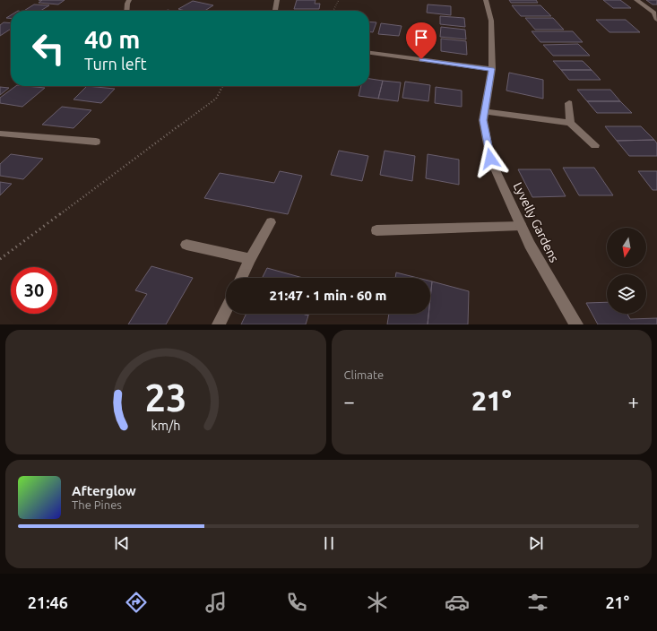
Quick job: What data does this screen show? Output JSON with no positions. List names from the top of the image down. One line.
{"streets":{"street":["Lyvelly Gardens"]},"north":"bottom","page":{"turn":["40 m","Turn left"],"limit":"30","trip":"21:47 · 1 min · 60 m","tile":"Climate","heat":["−","21°","+"],"song":["Afterglow","The Pines"],"tabs":["21:46","21°"],"gauge":["23","km/h"]}}
